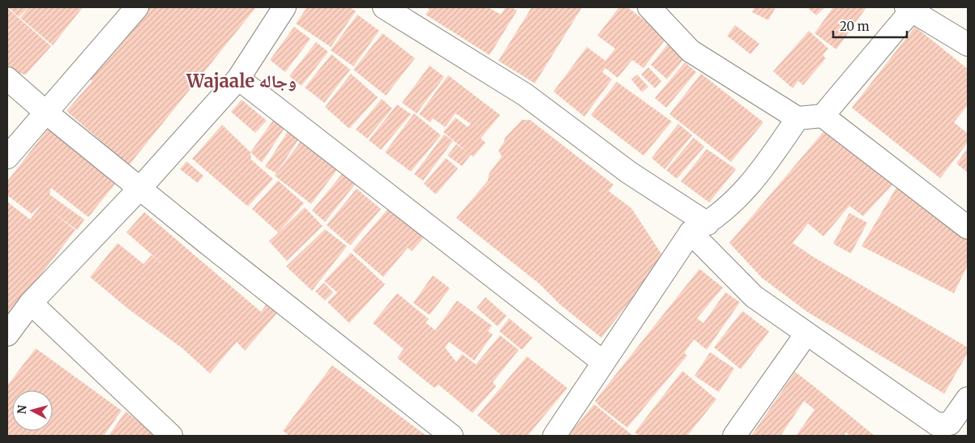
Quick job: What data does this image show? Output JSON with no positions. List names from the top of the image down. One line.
{"districts":["Wajaale وجاله"],"scale_bar":"20 m","north":"left"}
